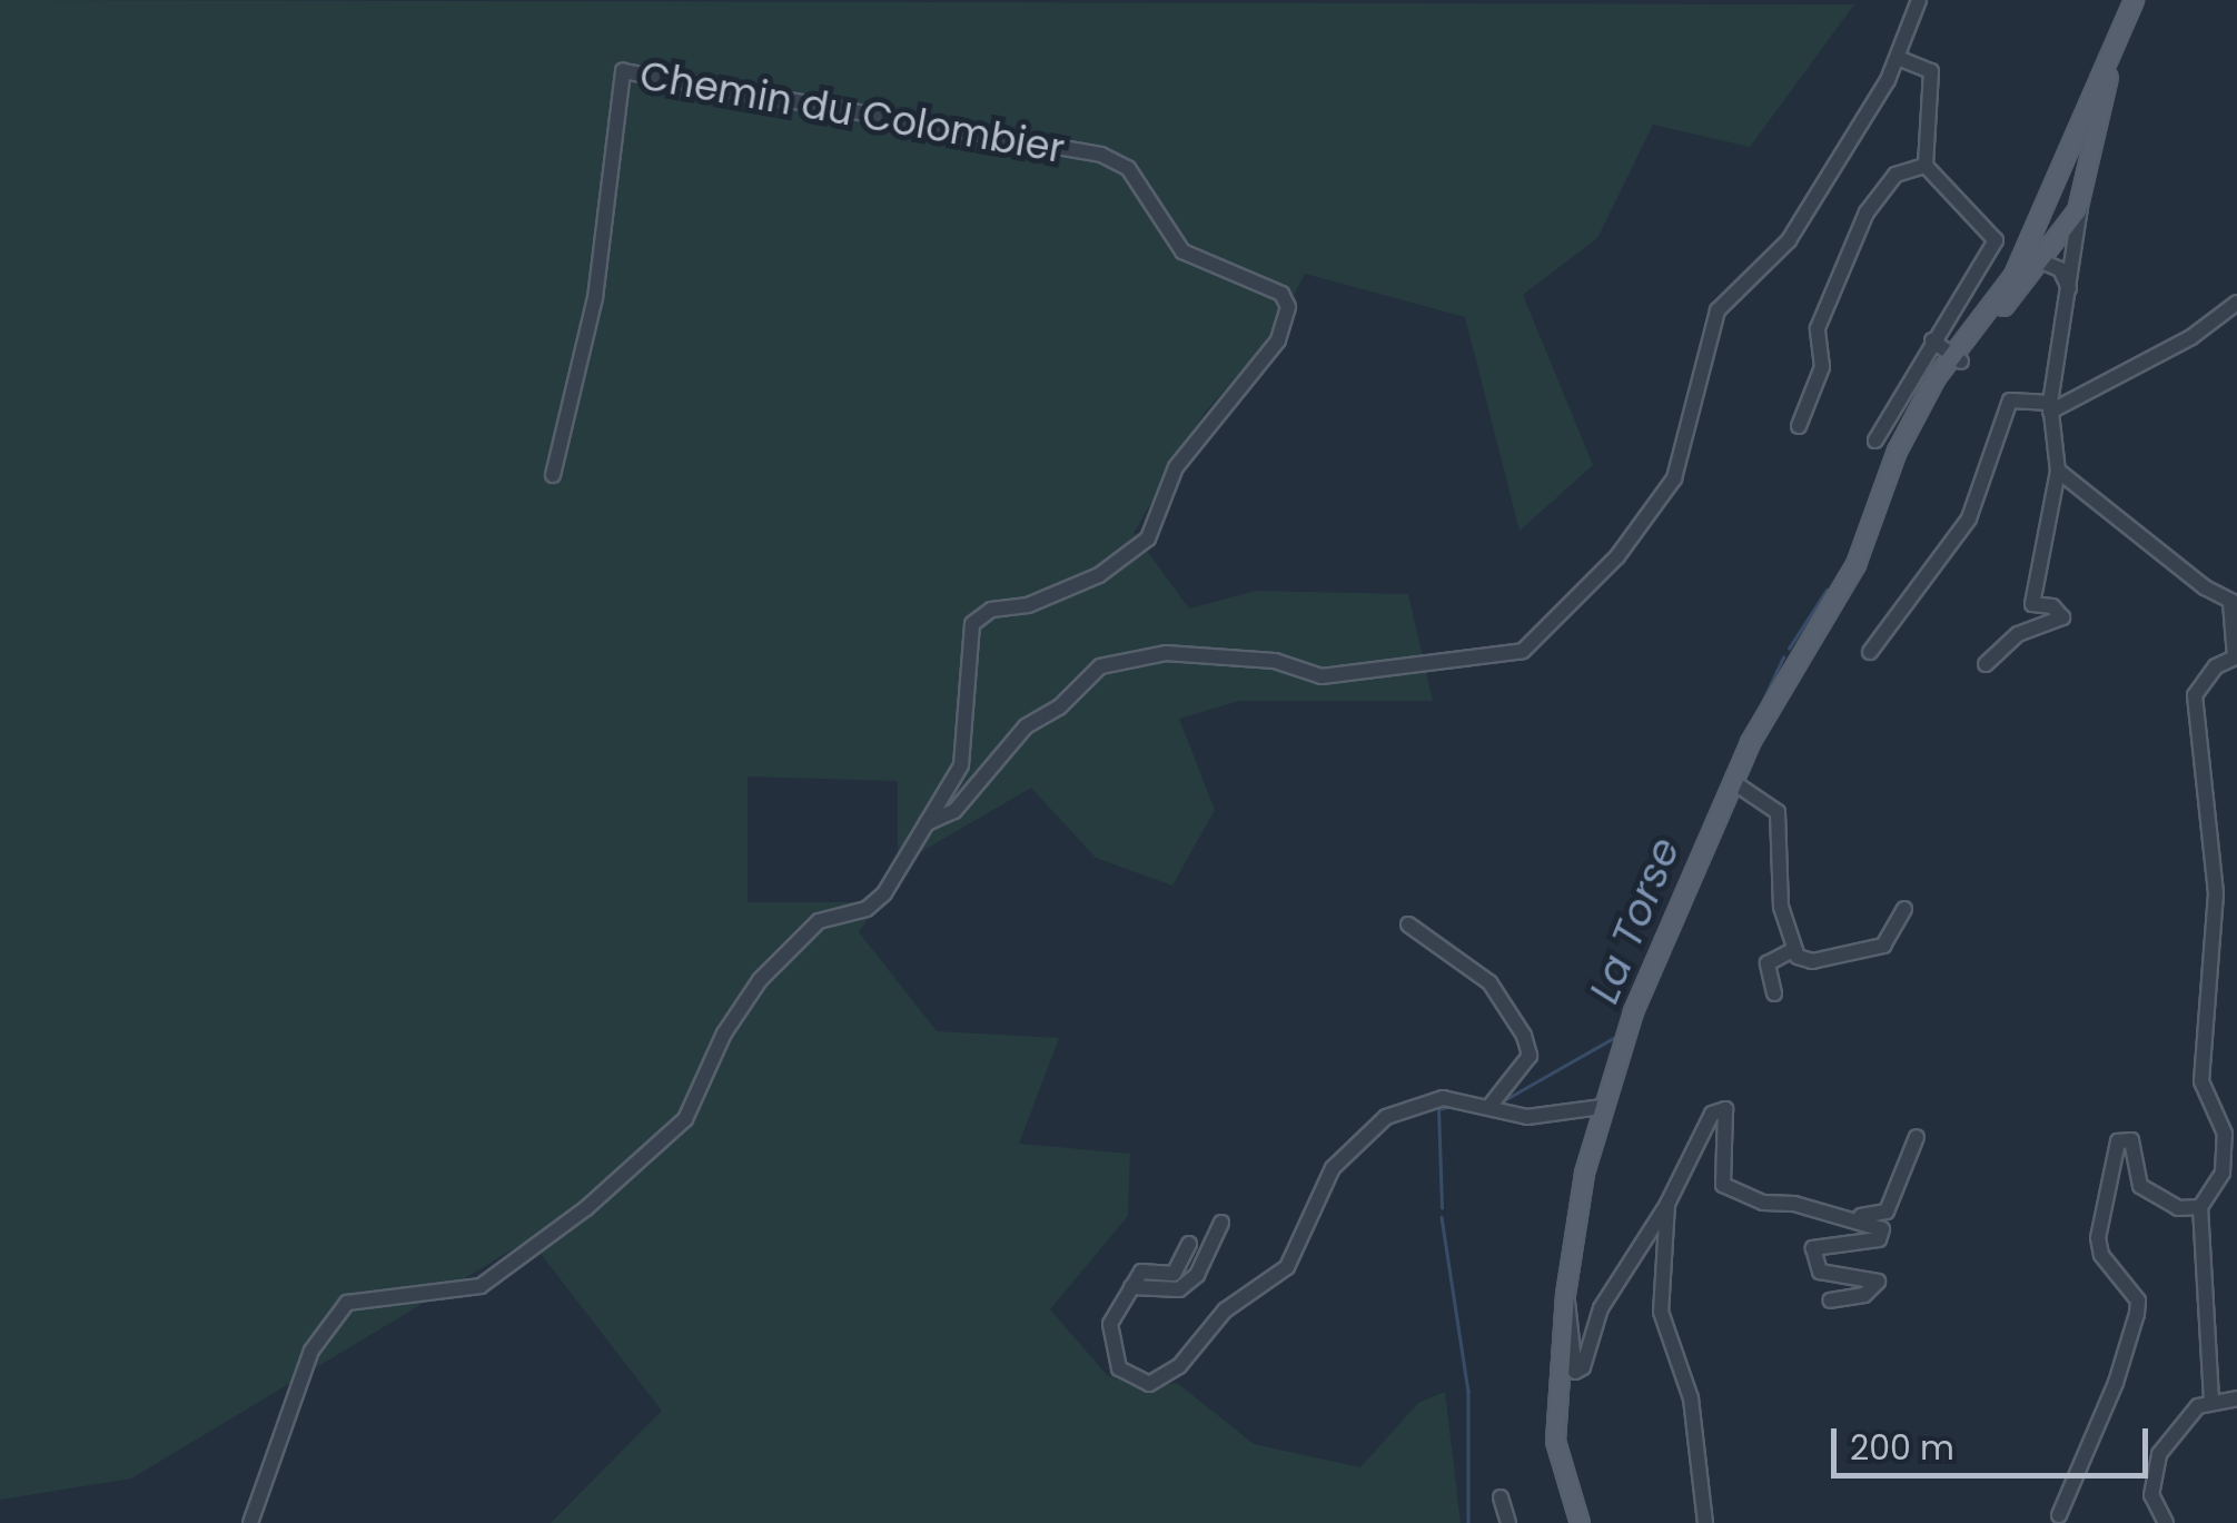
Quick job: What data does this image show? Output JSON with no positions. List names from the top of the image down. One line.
{"streets":{"street":["Chemin du Colombier"]},"water":["La Torse"],"scale_bar":"200 m"}
